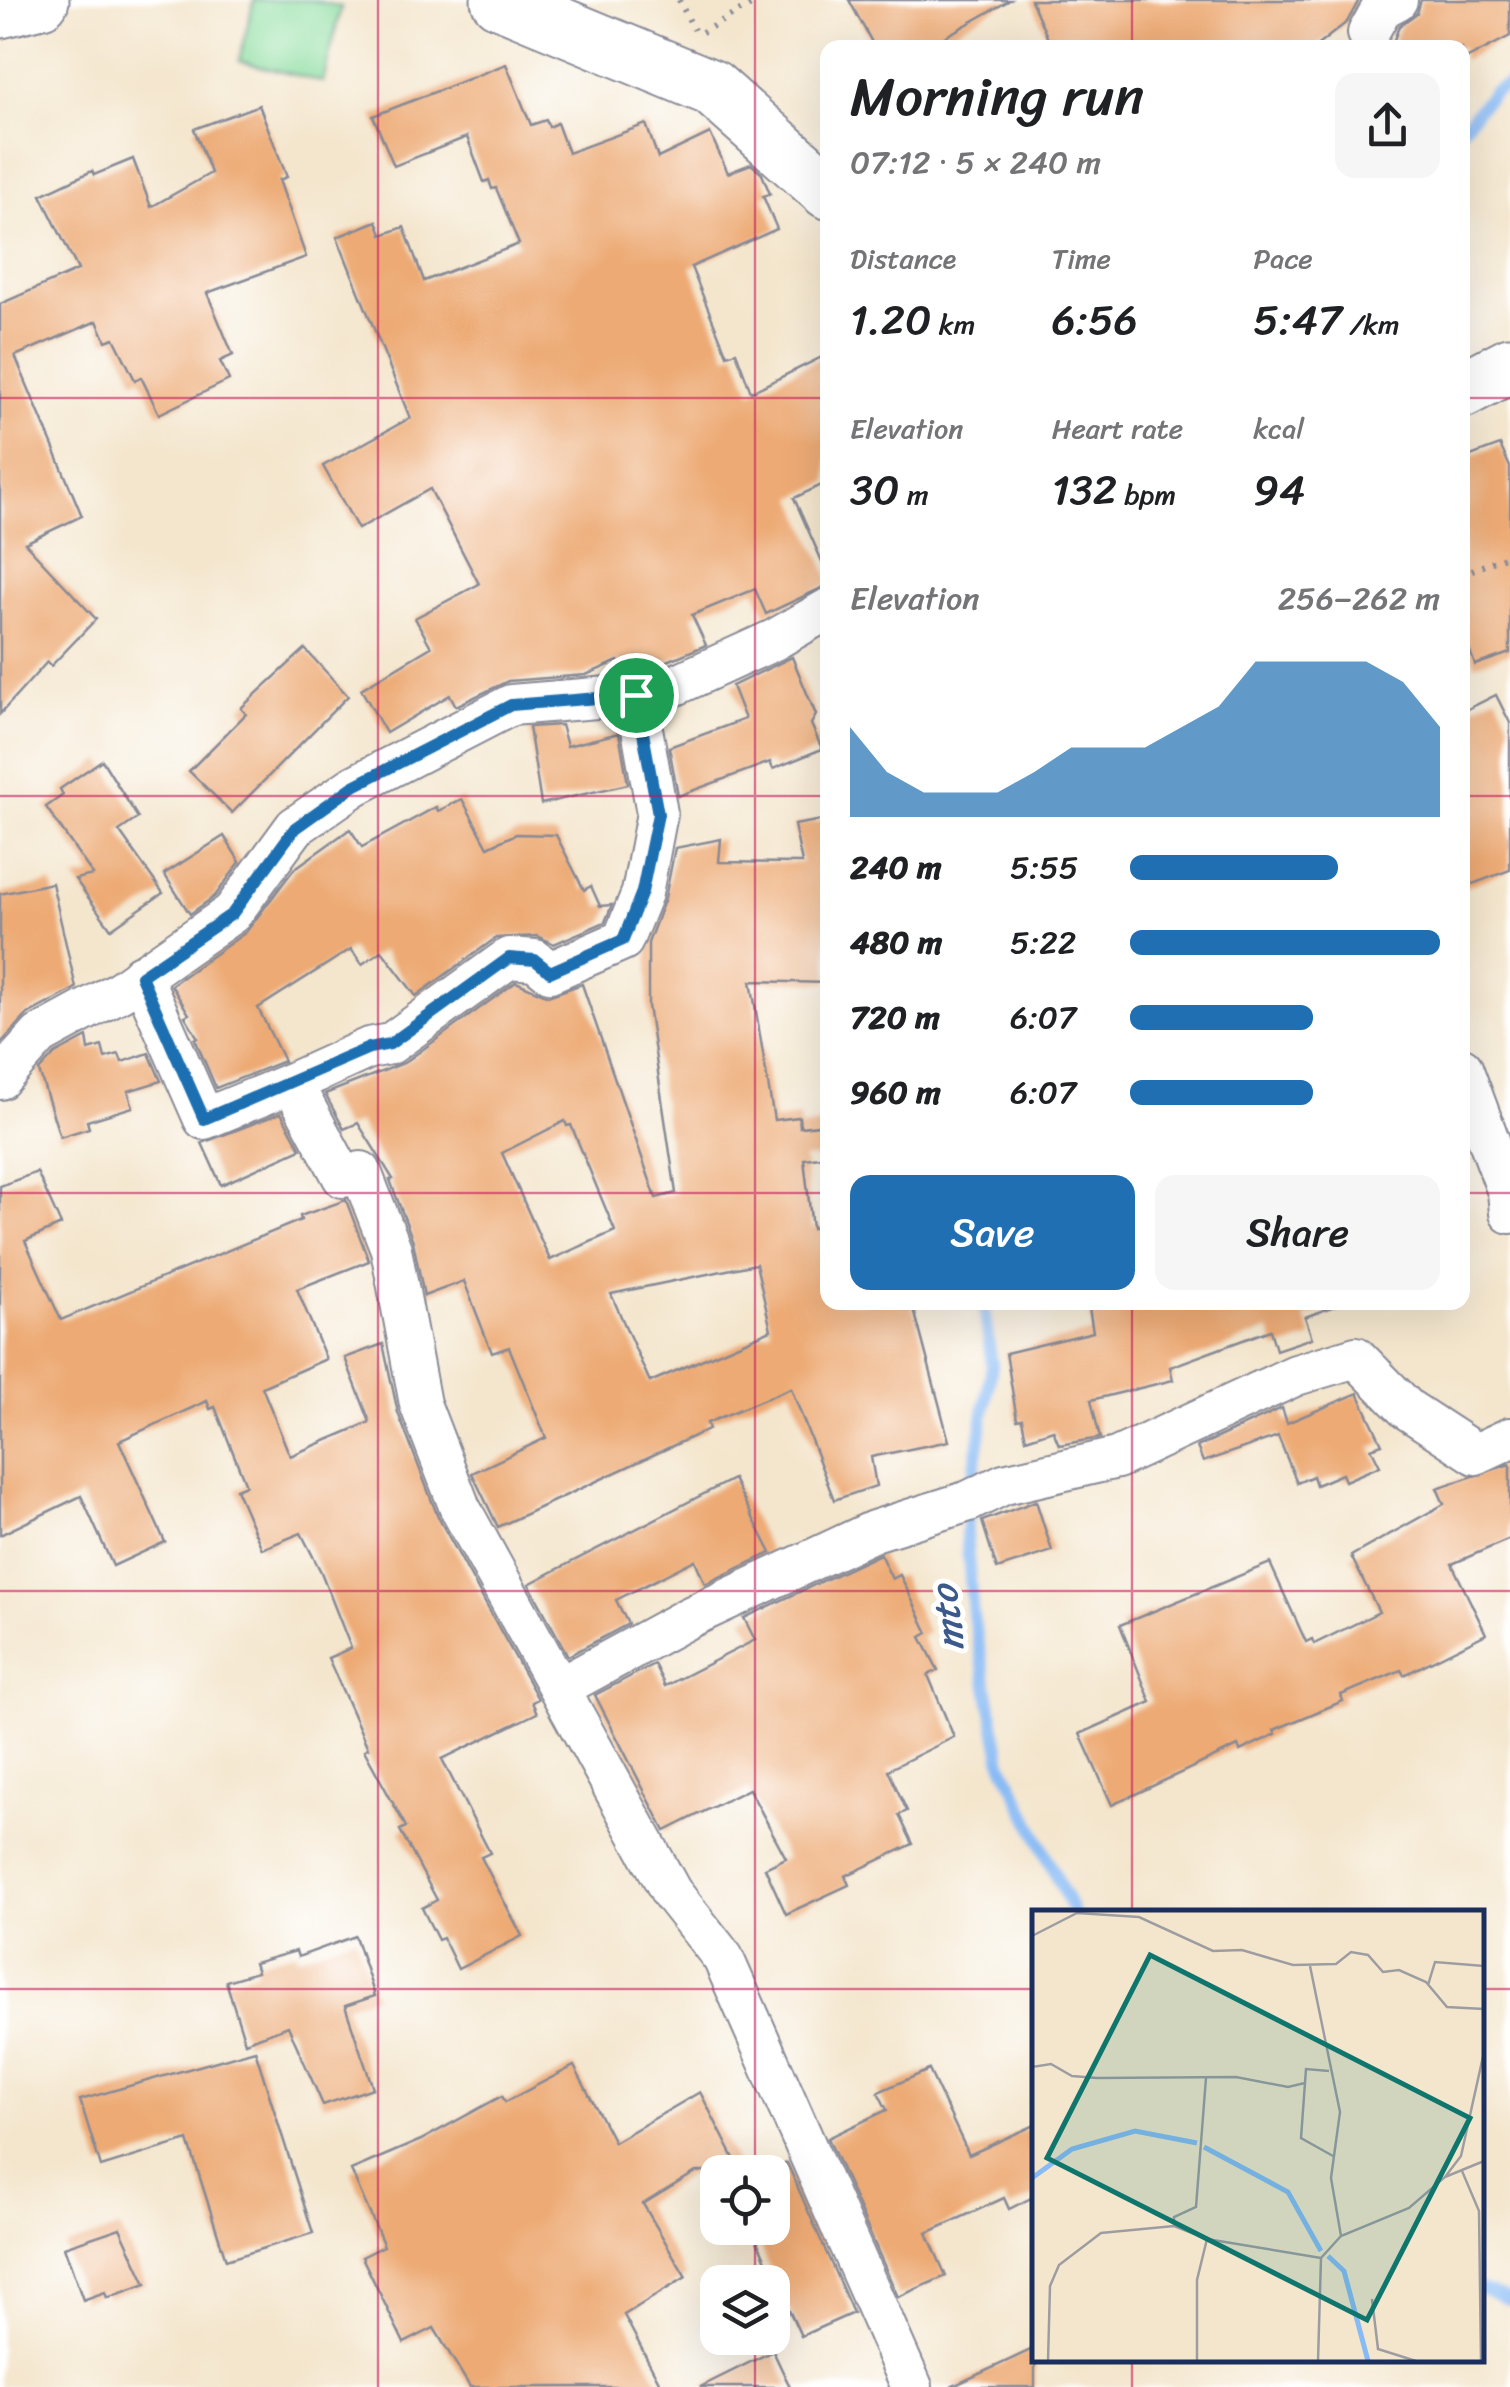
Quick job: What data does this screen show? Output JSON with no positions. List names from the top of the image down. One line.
{"water":["mto"],"page":{"heading":["Morning run","07:12 · 5 × 240 m"],"stats":[["Distance","1.20 km"],["Time","6:56"],["Pace","5:47 /km"],["Elevation","30 m"],["Heart rate","132 bpm"],["kcal","94"]],"chart":["Elevation","256–262 m"],"list":[{"name":"240 m","note":"5:55"},{"name":"480 m","note":"5:22"},{"name":"720 m","note":"6:07"},{"name":"960 m","note":"6:07"}],"buttons":["Save","Share"]}}
